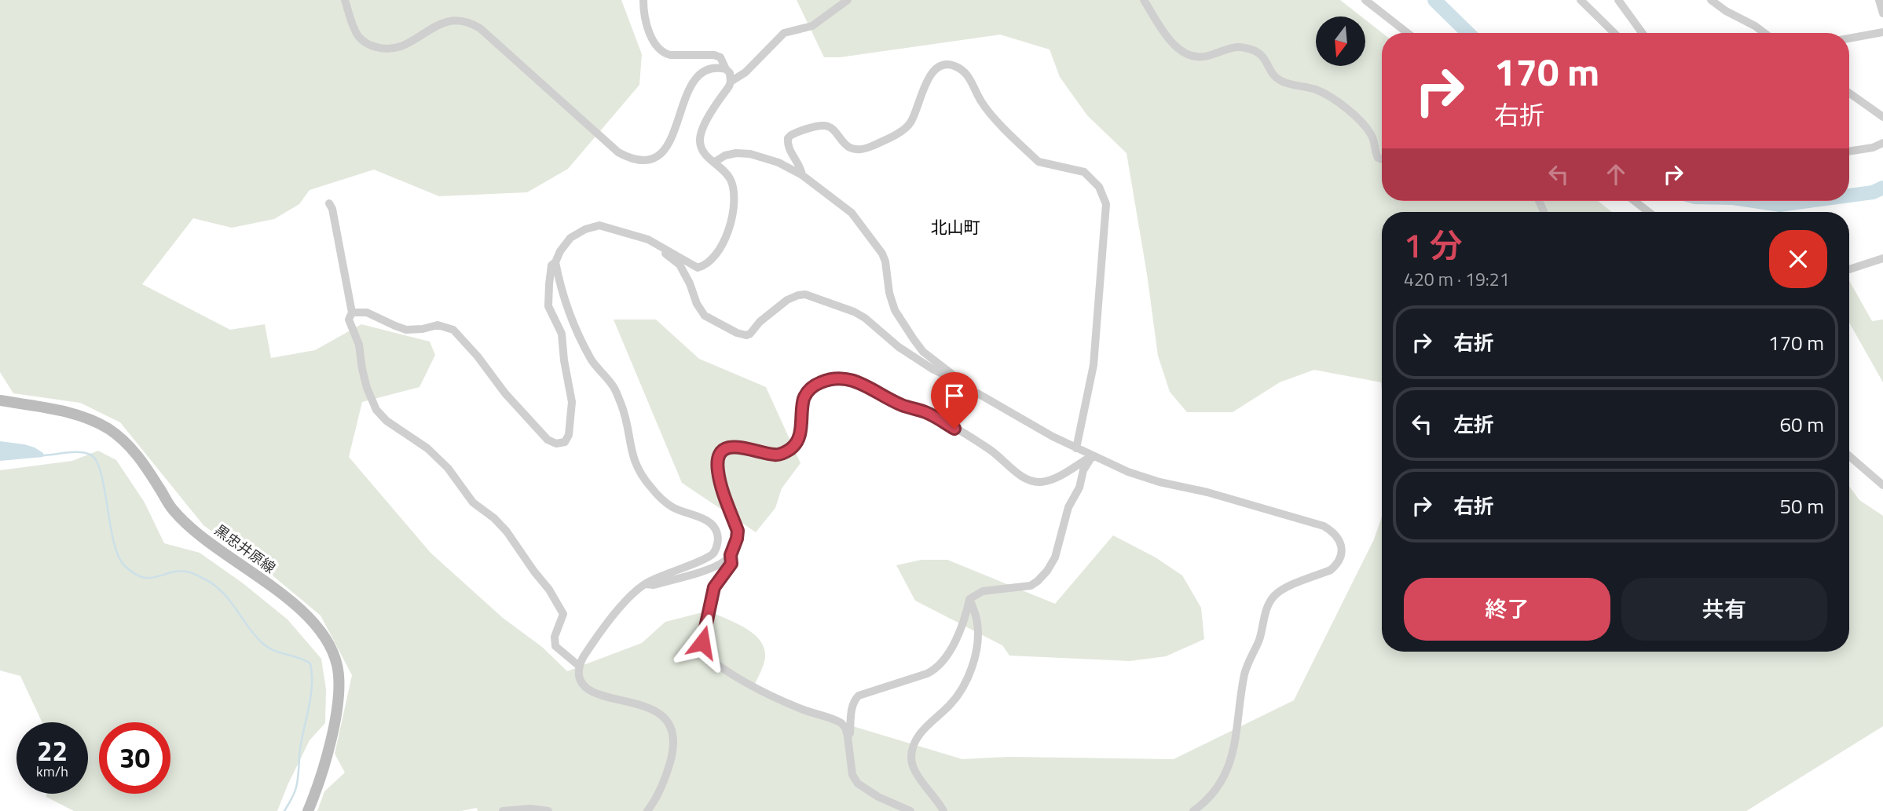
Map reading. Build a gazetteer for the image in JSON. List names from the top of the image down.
{
  "streets": {
    "main road": ["黒忠井原線"]
  },
  "districts": ["北山町"],
  "north": "bottom",
  "page": {
    "turn": ["170 m", "右折"],
    "heading": ["1 分", "420 m · 19:21"],
    "list": [
      {
        "name": "右折",
        "value": "170 m"
      },
      {
        "name": "左折",
        "value": "60 m"
      },
      {
        "name": "右折",
        "value": "50 m"
      }
    ],
    "buttons": ["終了", "共有"],
    "speed": "22 km/h",
    "limit": "30"
  }
}
